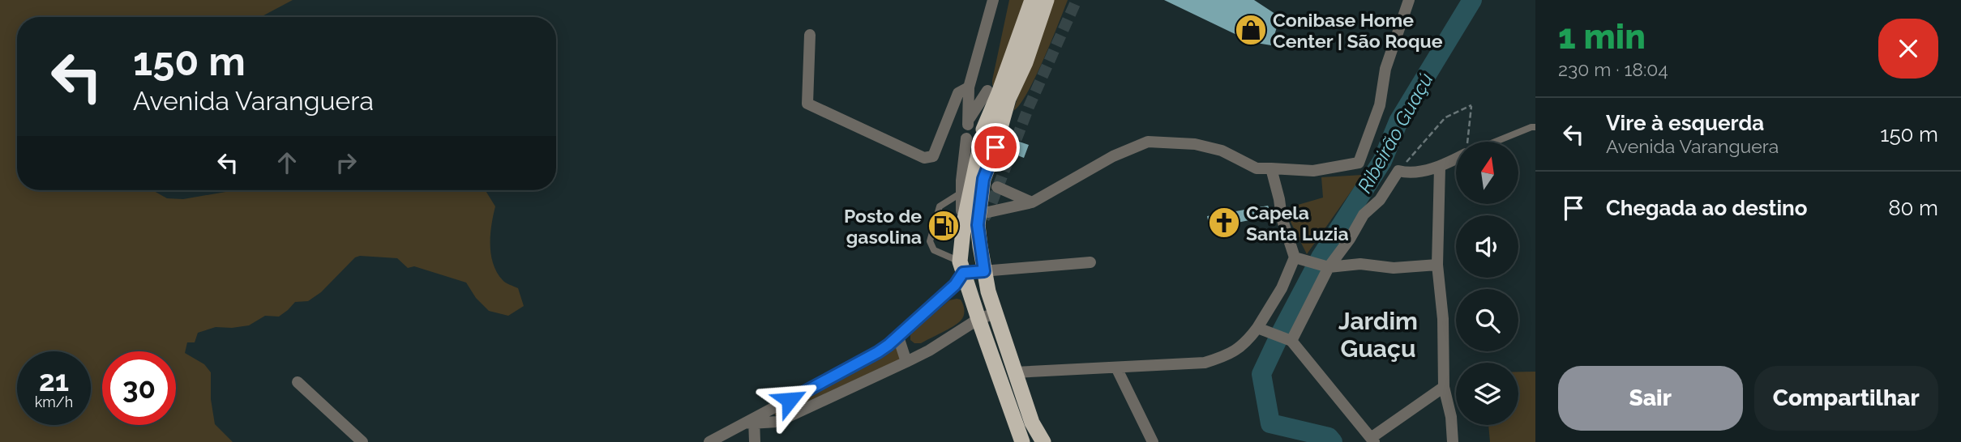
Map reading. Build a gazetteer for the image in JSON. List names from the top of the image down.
{
  "districts": ["Jardim Guaçu"],
  "water": ["Ribeirão Guaçú"],
  "places": {
    "shop": ["Conibase Home Center | São Roque"],
    "church": ["Capela Santa Luzia"],
    "fuel station": ["Posto de gasolina"]
  },
  "north": "top",
  "page": {
    "heading": ["1 min", "230 m · 18:04"],
    "turn": ["150 m", "Avenida Varanguera"],
    "list": [
      {
        "name": "Vire à esquerda",
        "note": "Avenida Varanguera",
        "value": "150 m"
      },
      {
        "name": "Chegada ao destino",
        "value": "80 m"
      }
    ],
    "speed": "21 km/h",
    "limit": "30",
    "buttons": ["Sair", "Compartilhar"]
  }
}
